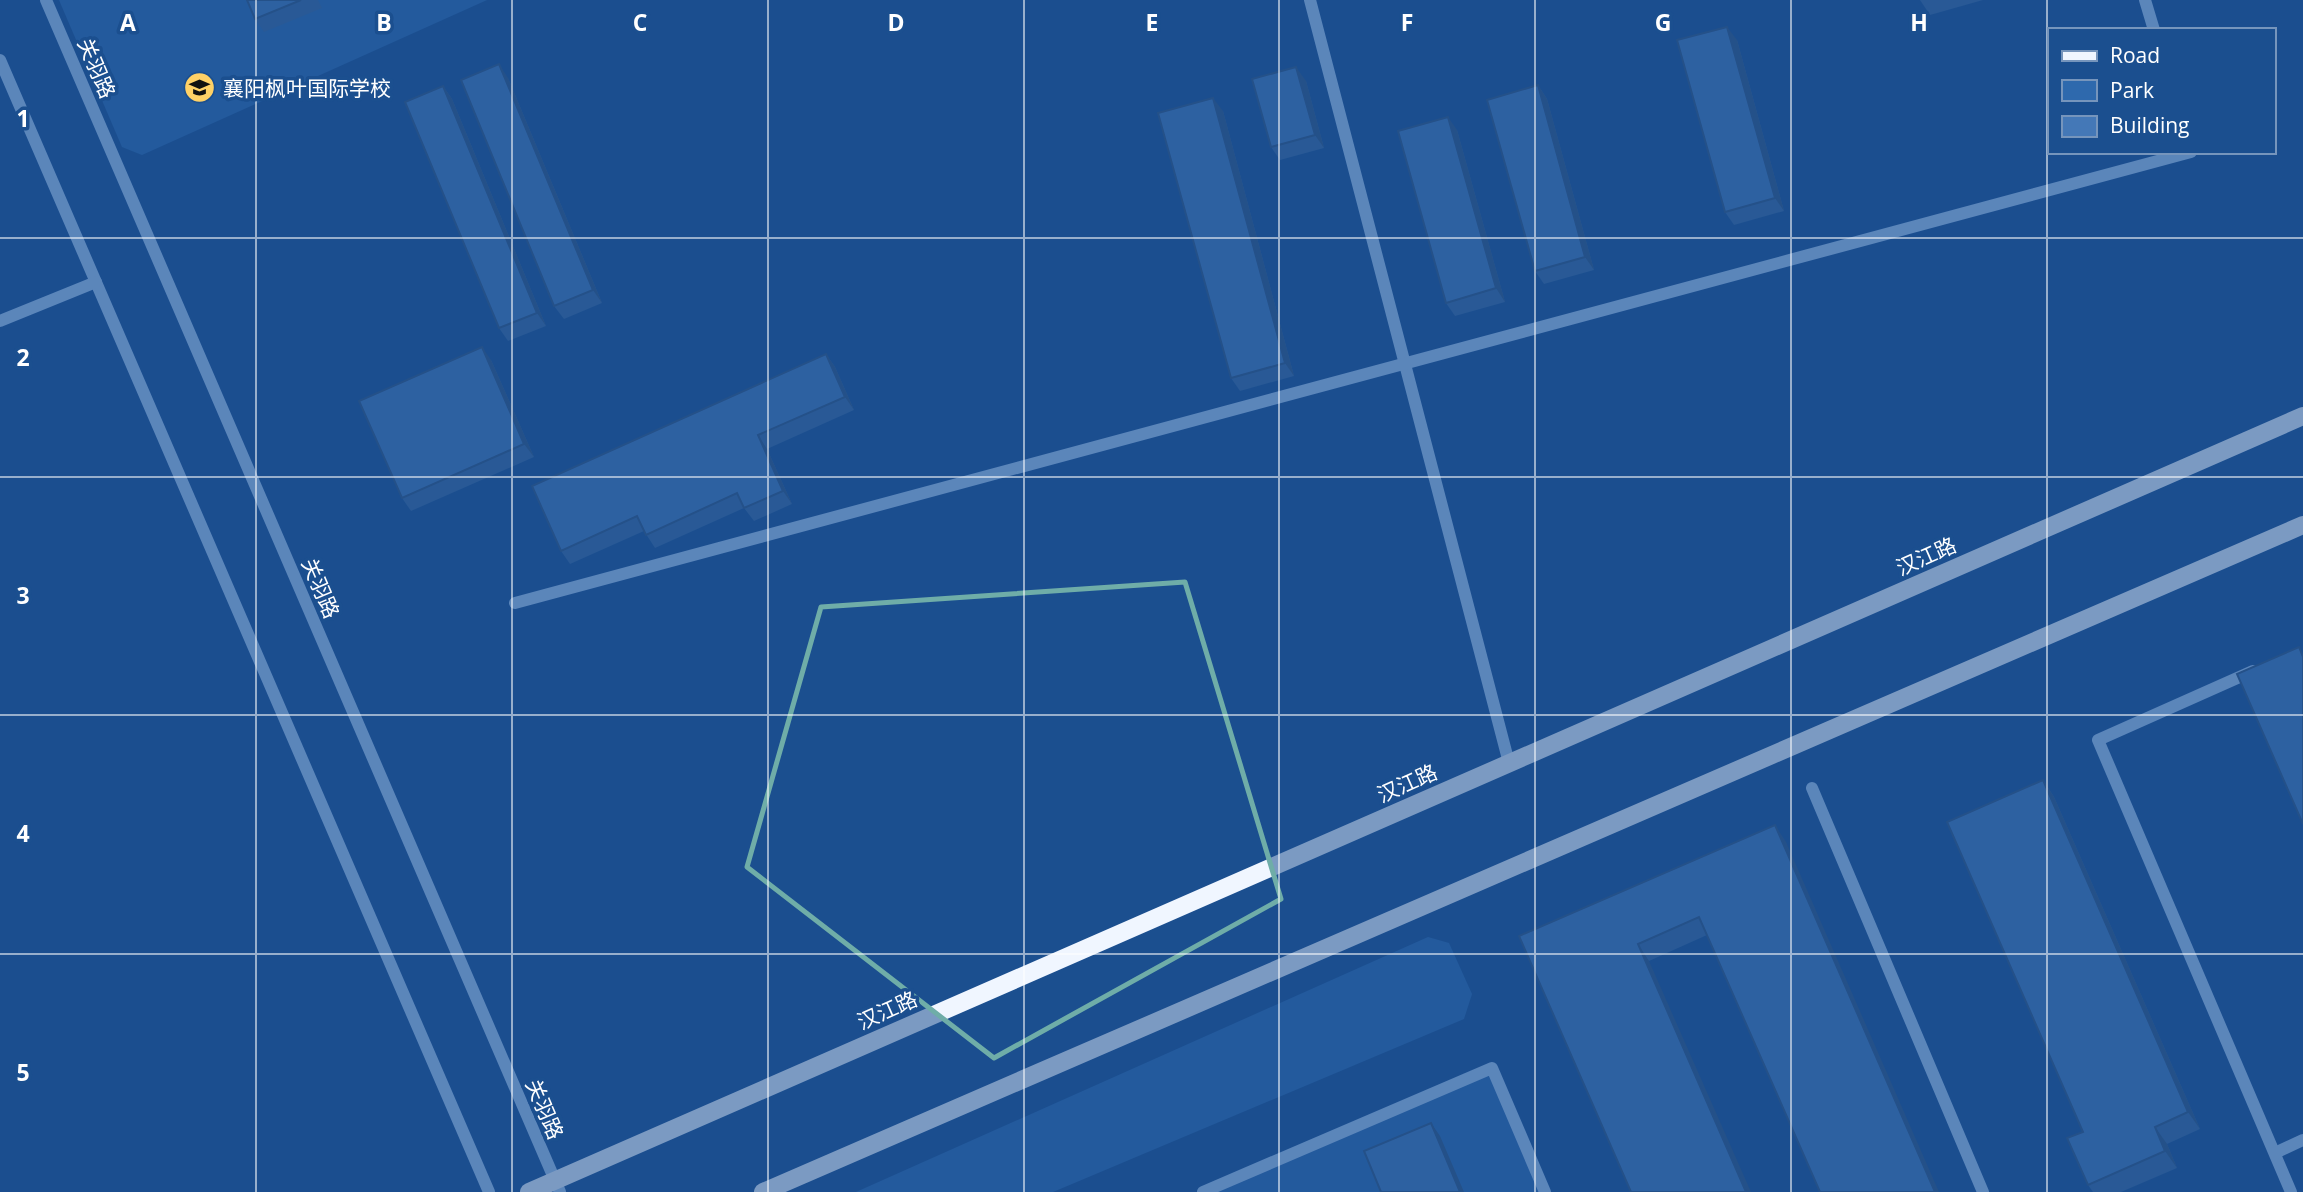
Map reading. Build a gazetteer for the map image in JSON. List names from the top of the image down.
{
  "streets": {
    "main road": ["汉江路"],
    "street": ["关羽路"]
  },
  "crossings": [
    ["关羽路", "汉江路"]
  ],
  "places": {
    "school or university": ["襄阳枫叶国际学校"]
  },
  "legend": ["Road", "Park", "Building"],
  "grid": {
    "columns": [
      "A",
      "B",
      "C",
      "D",
      "E",
      "F",
      "G",
      "H"
    ],
    "rows": [
      "1",
      "2",
      "3",
      "4",
      "5"
    ]
  }
}
